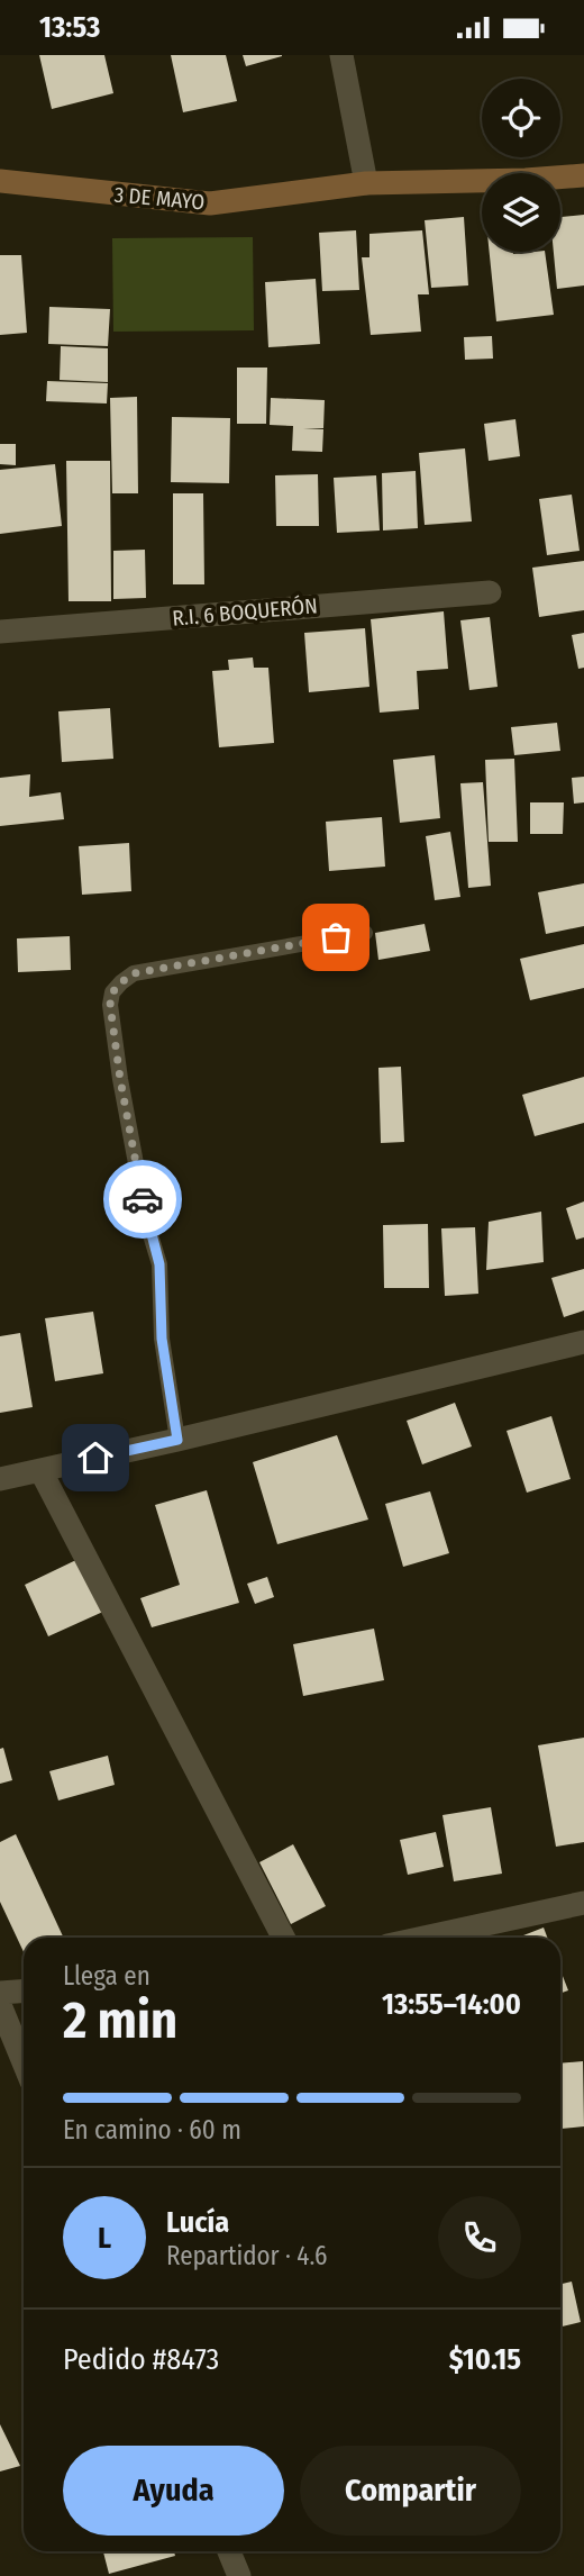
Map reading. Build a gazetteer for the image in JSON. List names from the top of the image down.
{
  "streets": {
    "street": ["3 DE MAYO", "R.I. 6 BOQUERÓN"]
  },
  "page": {
    "status": "13:53",
    "heading": ["2 min", "Llega en", "13:55–14:00"],
    "panel": [
      "Lucía",
      "Repartidor · 4.6",
      "Pedido #8473",
      "$10.15"
    ],
    "bar": "En camino · 60 m",
    "round": "L",
    "buttons": ["Ayuda", "Compartir"]
  }
}
